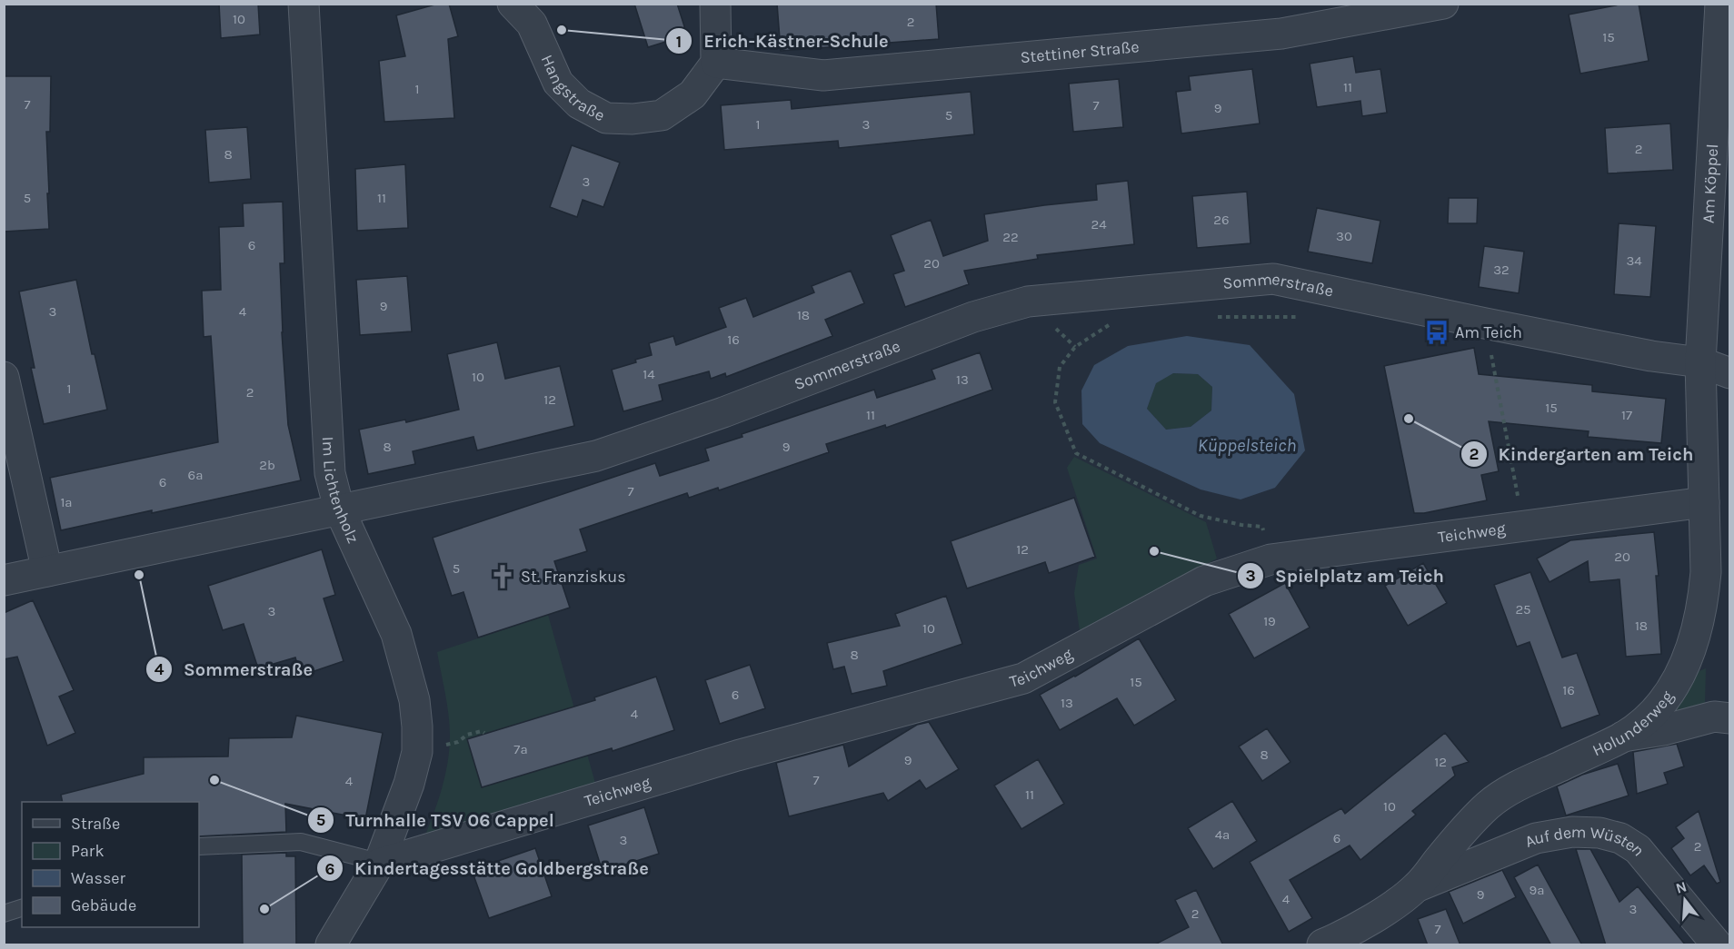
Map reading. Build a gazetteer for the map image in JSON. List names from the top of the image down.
{
  "streets": {
    "street": [
      "Stettiner Straße",
      "Hangstraße",
      "Am Köppel",
      "Sommerstraße",
      "Im Lichtenholz",
      "Teichweg",
      "Holunderweg",
      "Auf dem Wüsten"
    ]
  },
  "crossings": [
    ["Stettiner Straße", "Hangstraße"],
    ["Am Köppel", "Sommerstraße"],
    ["Am Köppel", "Holunderweg"],
    ["Sommerstraße", "Im Lichtenholz"],
    ["Sommerstraße", "Holunderweg"],
    ["Im Lichtenholz", "Teichweg"],
    ["Teichweg", "Holunderweg"],
    ["Holunderweg", "Auf dem Wüsten"]
  ],
  "water": ["Küppelsteich"],
  "places": {
    "other": [
      "Erich-Kästner-Schule",
      "Kindergarten am Teich",
      "Spielplatz am Teich",
      "Sommerstraße",
      "Turnhalle TSV 06 Cappel",
      "Kindertagesstätte Goldbergstraße"
    ],
    "bus stop": ["Am Teich"],
    "church": ["St. Franziskus"]
  },
  "house_numbers": [
    "10",
    "2",
    "15",
    "11",
    "1",
    "7",
    "7",
    "9",
    "5",
    "1",
    "3",
    "2",
    "8",
    "3",
    "5",
    "11",
    "26",
    "24",
    "30",
    "22",
    "6",
    "34",
    "20",
    "32",
    "9",
    "3",
    "4",
    "18",
    "16",
    "14",
    "10",
    "13",
    "1",
    "2",
    "12",
    "15",
    "11",
    "17",
    "8",
    "9",
    "2b",
    "6a",
    "6",
    "7",
    "1a",
    "12",
    "20",
    "5",
    "25",
    "3",
    "19",
    "18",
    "10",
    "8",
    "15",
    "16",
    "6",
    "13",
    "4",
    "7a",
    "8",
    "9",
    "12",
    "7",
    "4",
    "11",
    "10",
    "4a",
    "6",
    "3",
    "2",
    "9a",
    "9",
    "4",
    "3",
    "2",
    "7"
  ],
  "legend": [
    "Straße",
    "Park",
    "Wasser",
    "Gebäude"
  ],
  "north": "top"
}
